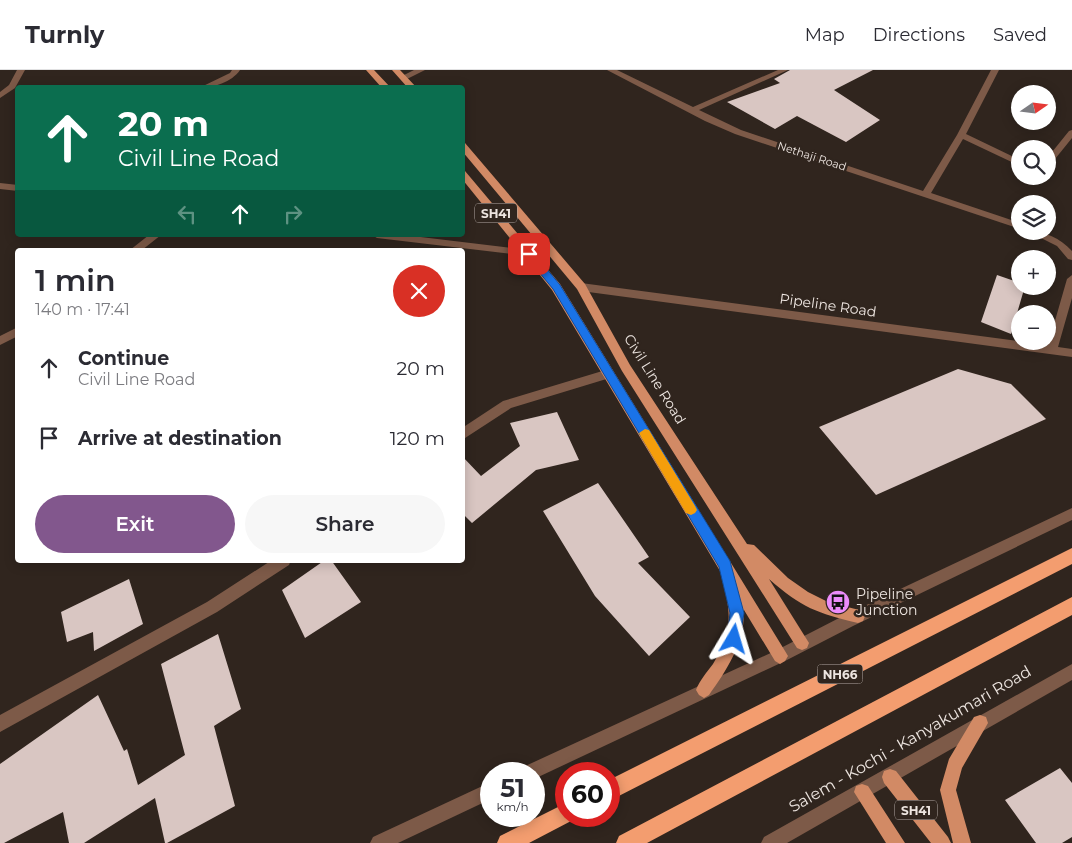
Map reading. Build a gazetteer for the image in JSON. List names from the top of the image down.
{
  "streets": {
    "highway": ["NH66"],
    "main road": ["SH41", "Civil Line Road"],
    "street": ["Nethaji Road", "Pipeline Road", "Salem - Kochi - Kanyakumari Road"]
  },
  "crossings": [
    ["SH41", "Salem - Kochi - Kanyakumari Road"],
    ["Pipeline Road", "Civil Line Road"]
  ],
  "places": {
    "bus stop": ["Pipeline Junction"]
  },
  "north": "right",
  "page": {
    "header": "Turnly",
    "nav": ["Map", "Directions", "Saved"],
    "map_buttons": ["+", "−"],
    "turn": ["20 m", "Civil Line Road"],
    "heading": ["1 min", "140 m · 17:41"],
    "list": [
      {
        "name": "Continue",
        "note": "Civil Line Road",
        "value": "20 m"
      },
      {
        "name": "Arrive at destination",
        "value": "120 m"
      }
    ],
    "buttons": ["Exit", "Share"],
    "speed": "51 km/h",
    "limit": "60"
  }
}
